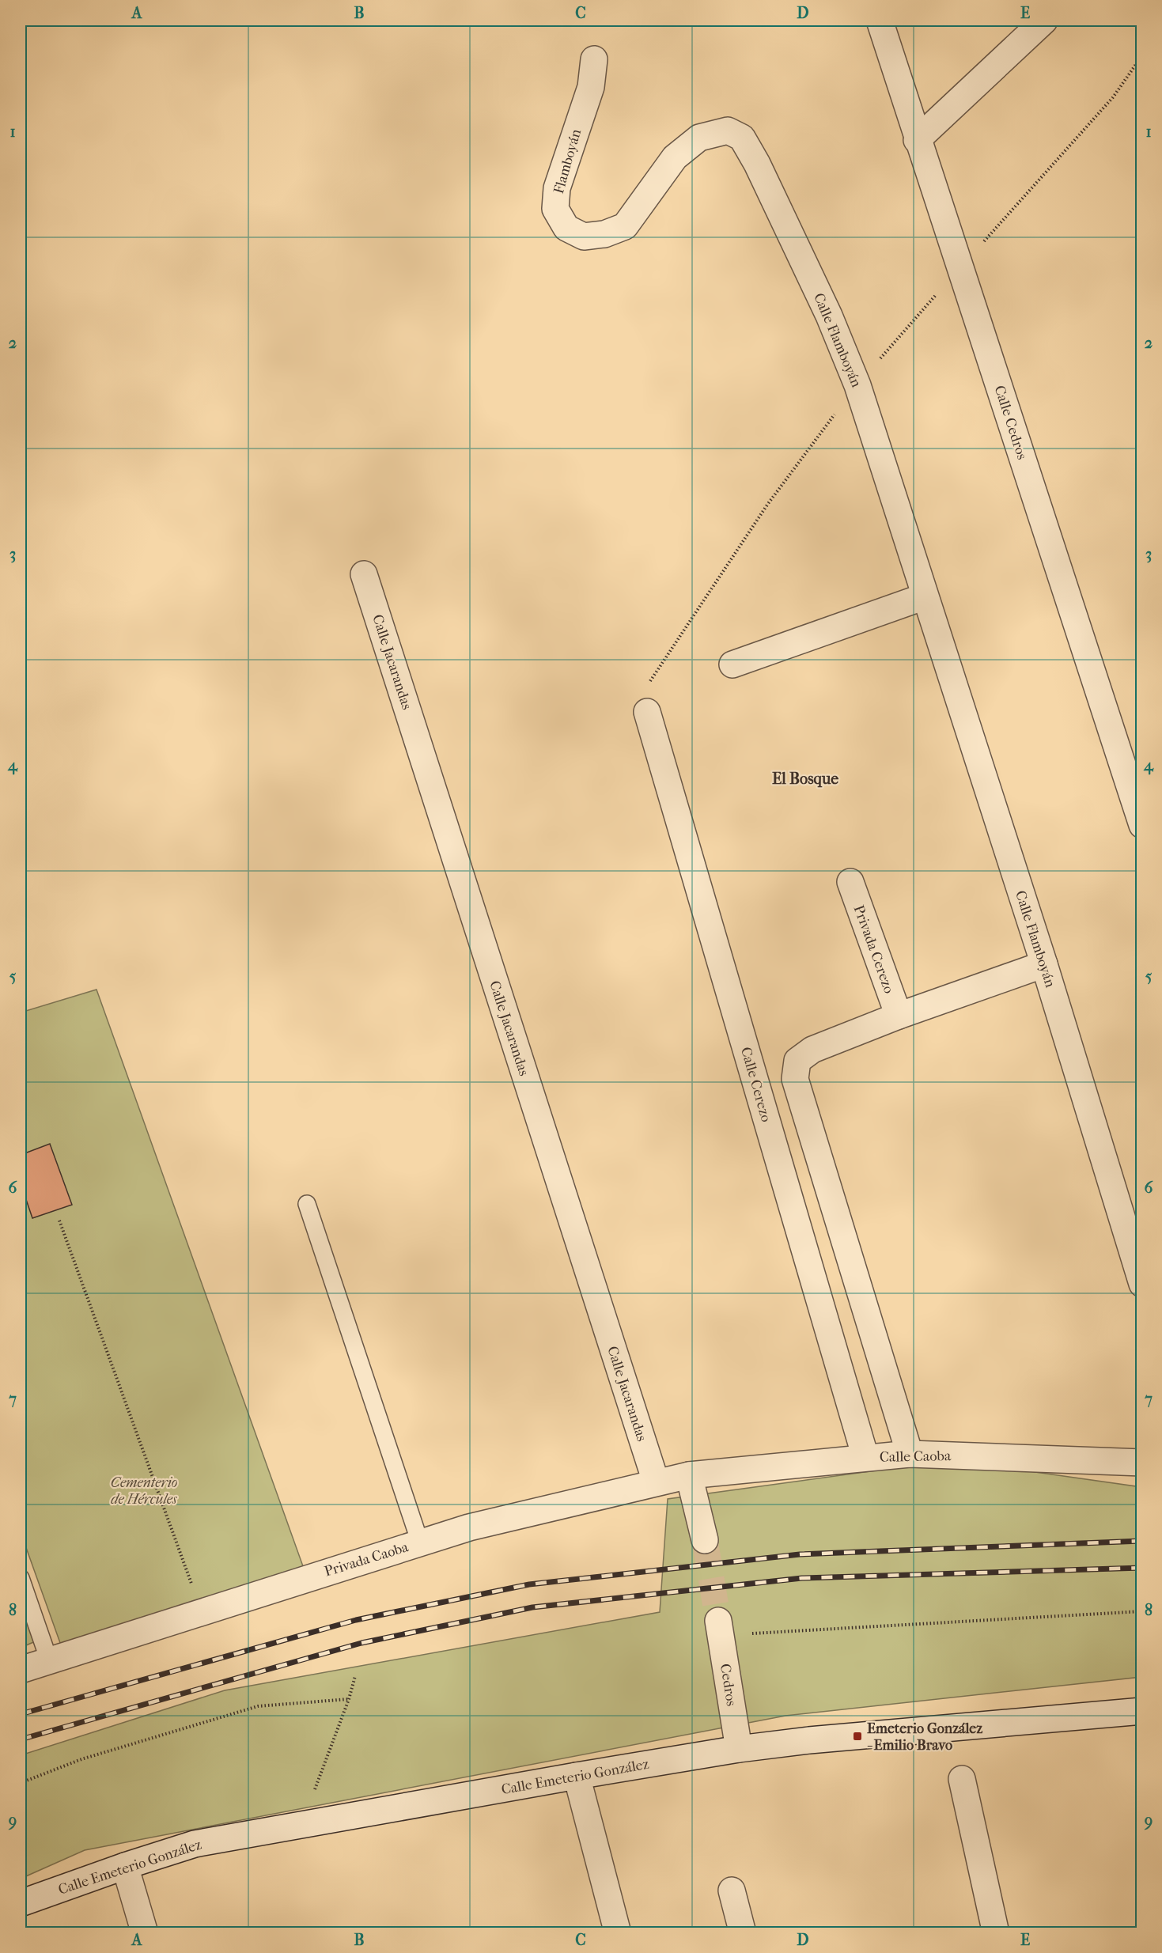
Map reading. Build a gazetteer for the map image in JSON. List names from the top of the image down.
{
  "streets": {
    "street": [
      "Flamboyán",
      "Calle Flamboyán",
      "Calle Cedros",
      "Calle Jacarandas",
      "Privada Cerezo",
      "Calle Cerezo",
      "Calle Caoba",
      "Privada Caoba",
      "Cedros",
      "Calle Emeterio González"
    ]
  },
  "crossings": [
    ["Flamboyán", "Calle Flamboyán"],
    ["Calle Jacarandas", "Privada Caoba"],
    ["Calle Cerezo", "Calle Caoba"],
    ["Calle Caoba", "Privada Caoba"],
    ["Cedros", "Calle Emeterio González"]
  ],
  "districts": ["El Bosque"],
  "parks": ["Cementerio de Hércules"],
  "places": {
    "transit": ["Emeterio González - Emilio Bravo"]
  },
  "grid": {
    "columns": [
      "A",
      "B",
      "C",
      "D",
      "E"
    ],
    "rows": [
      "1",
      "2",
      "3",
      "4",
      "5",
      "6",
      "7",
      "8",
      "9"
    ]
  }
}
